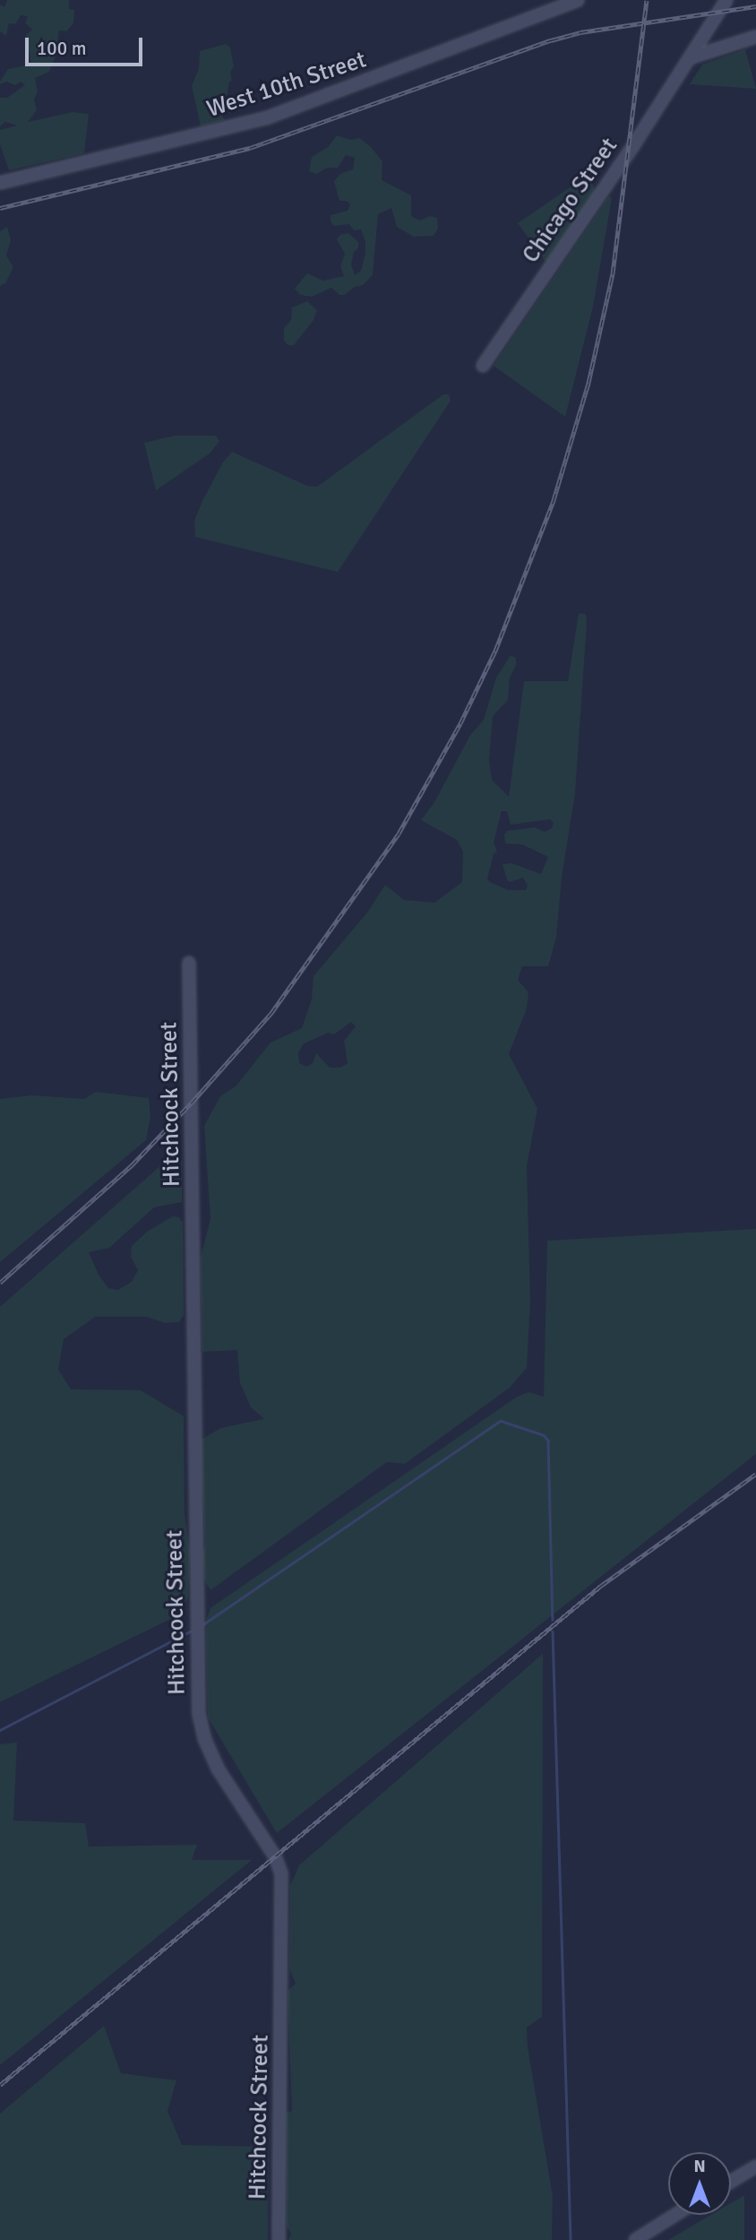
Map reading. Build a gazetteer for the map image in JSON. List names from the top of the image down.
{
  "streets": {
    "street": ["West 10th Street", "Chicago Street", "Hitchcock Street"]
  },
  "scale_bar": "100 m",
  "north": "top"
}
